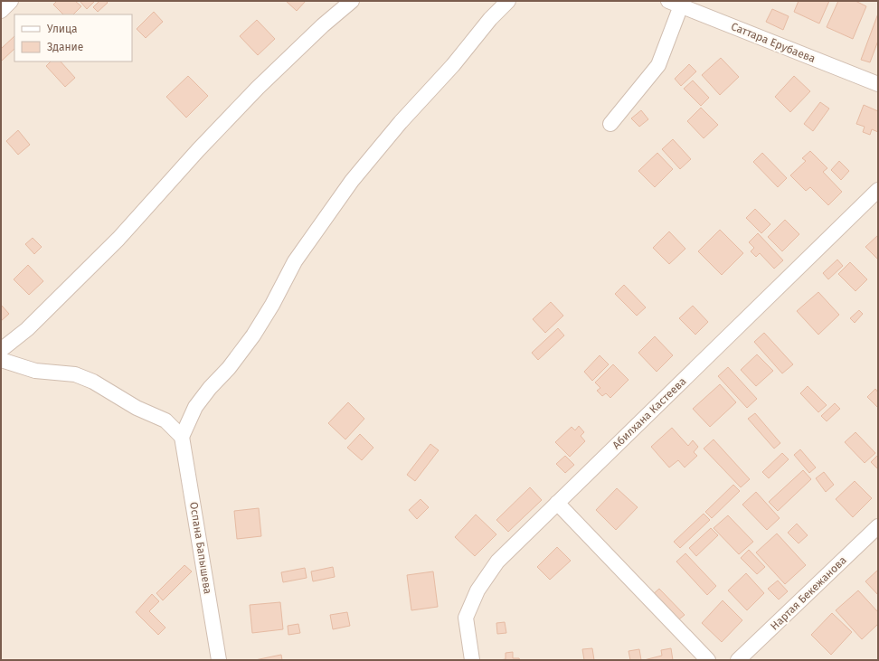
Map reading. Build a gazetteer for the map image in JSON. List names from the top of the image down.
{
  "streets": {
    "street": [
      "Саттара Ерубаева",
      "Абилхана Кастеева",
      "Оспана Бапышева",
      "Нартая Бекежанова"
    ]
  },
  "legend": ["Улица", "Здание"]
}
